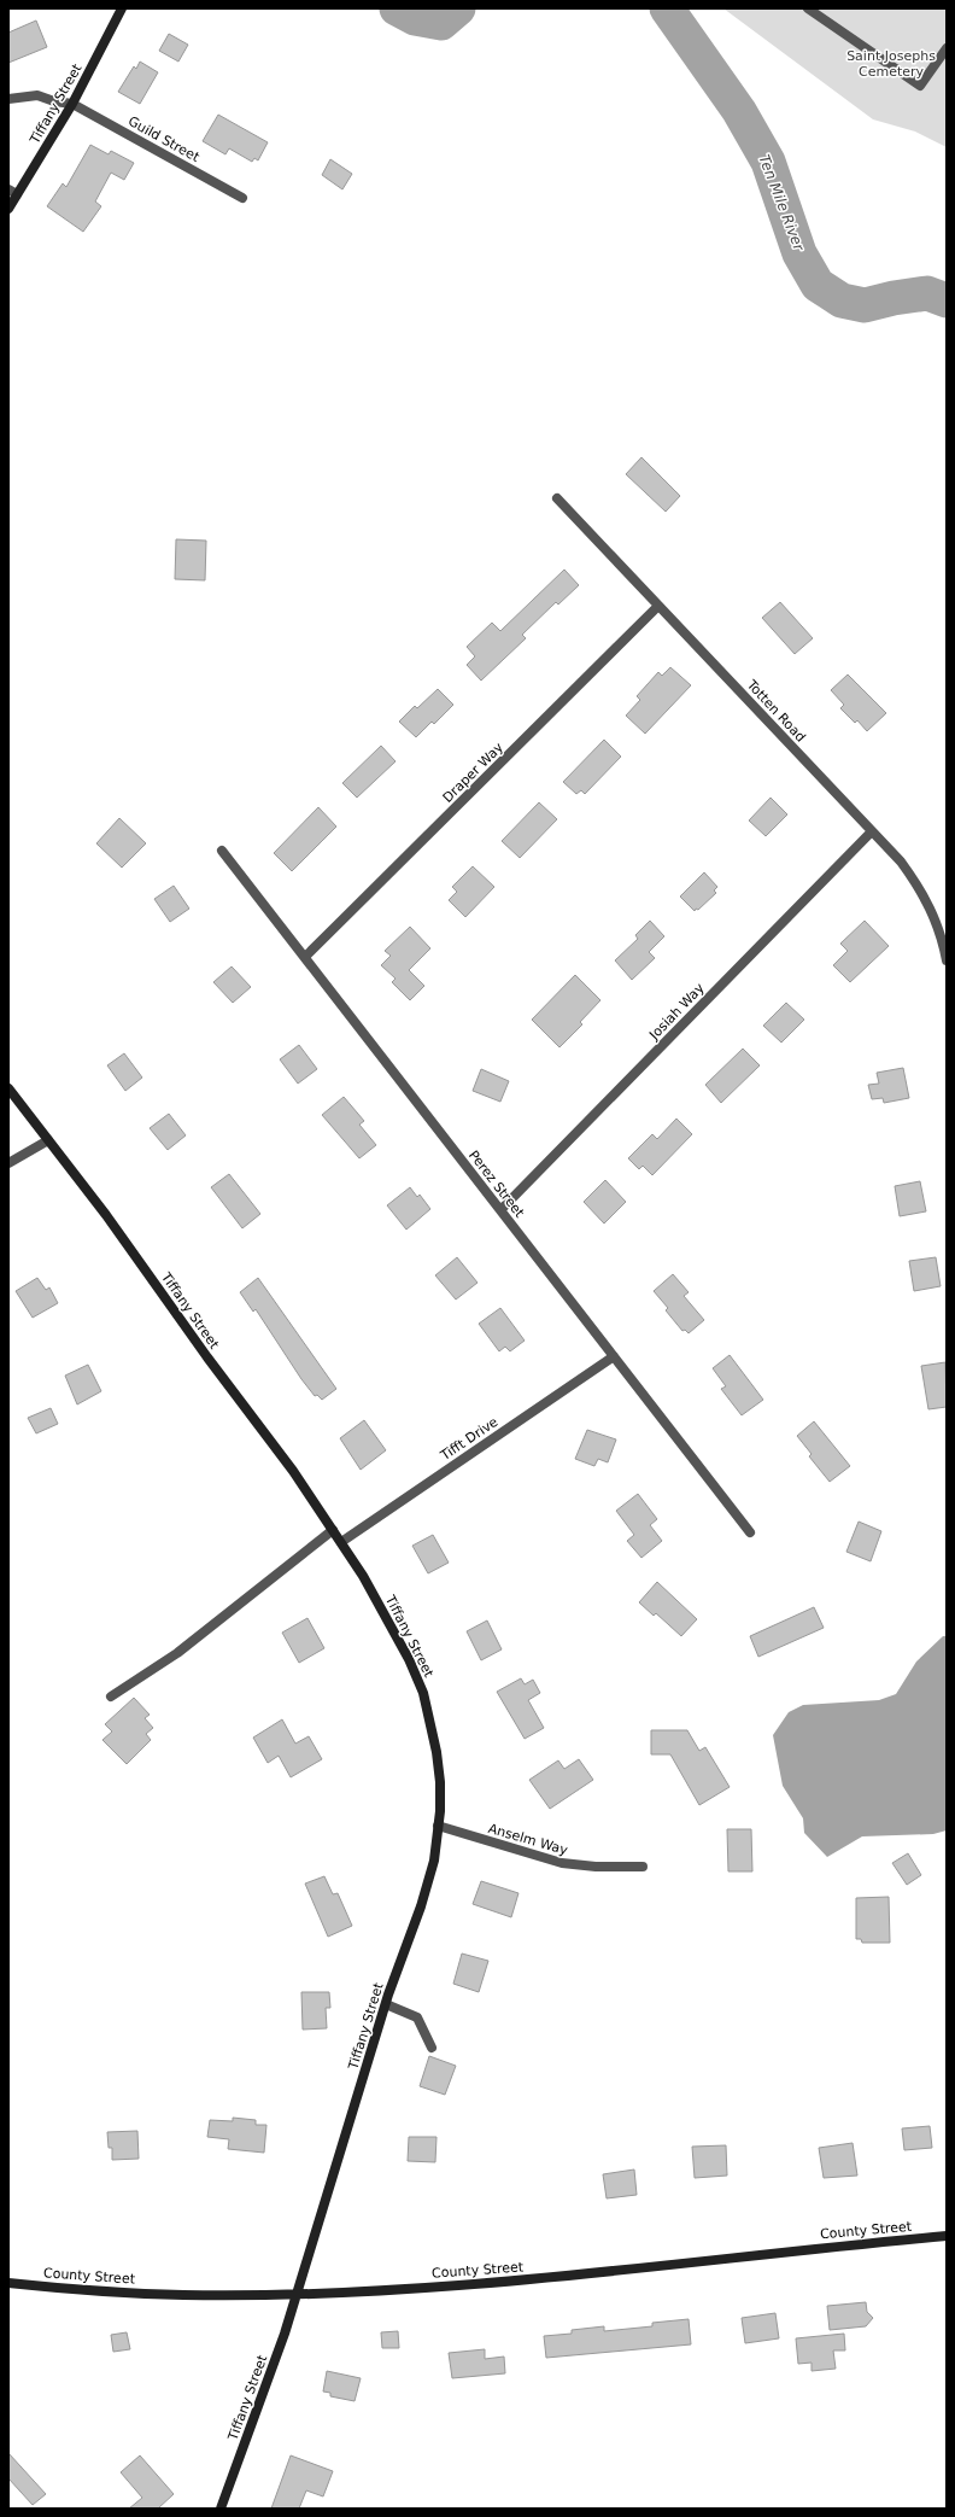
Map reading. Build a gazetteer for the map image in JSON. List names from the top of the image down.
{
  "streets": {
    "street": [
      "Tiffany Street",
      "Guild Street",
      "Totten Road",
      "Draper Way",
      "Josiah Way",
      "Perez Street",
      "Tifft Drive",
      "Anselm Way",
      "County Street"
    ]
  },
  "crossings": [
    ["Tiffany Street", "Guild Street"],
    ["Tiffany Street", "Tifft Drive"],
    ["Tiffany Street", "Anselm Way"],
    ["Tiffany Street", "County Street"],
    ["Totten Road", "Draper Way"],
    ["Totten Road", "Josiah Way"],
    ["Draper Way", "Perez Street"],
    ["Josiah Way", "Perez Street"],
    ["Perez Street", "Tifft Drive"]
  ],
  "water": ["Ten Mile River"],
  "parks": ["Saint Josephs Cemetery"]
}
